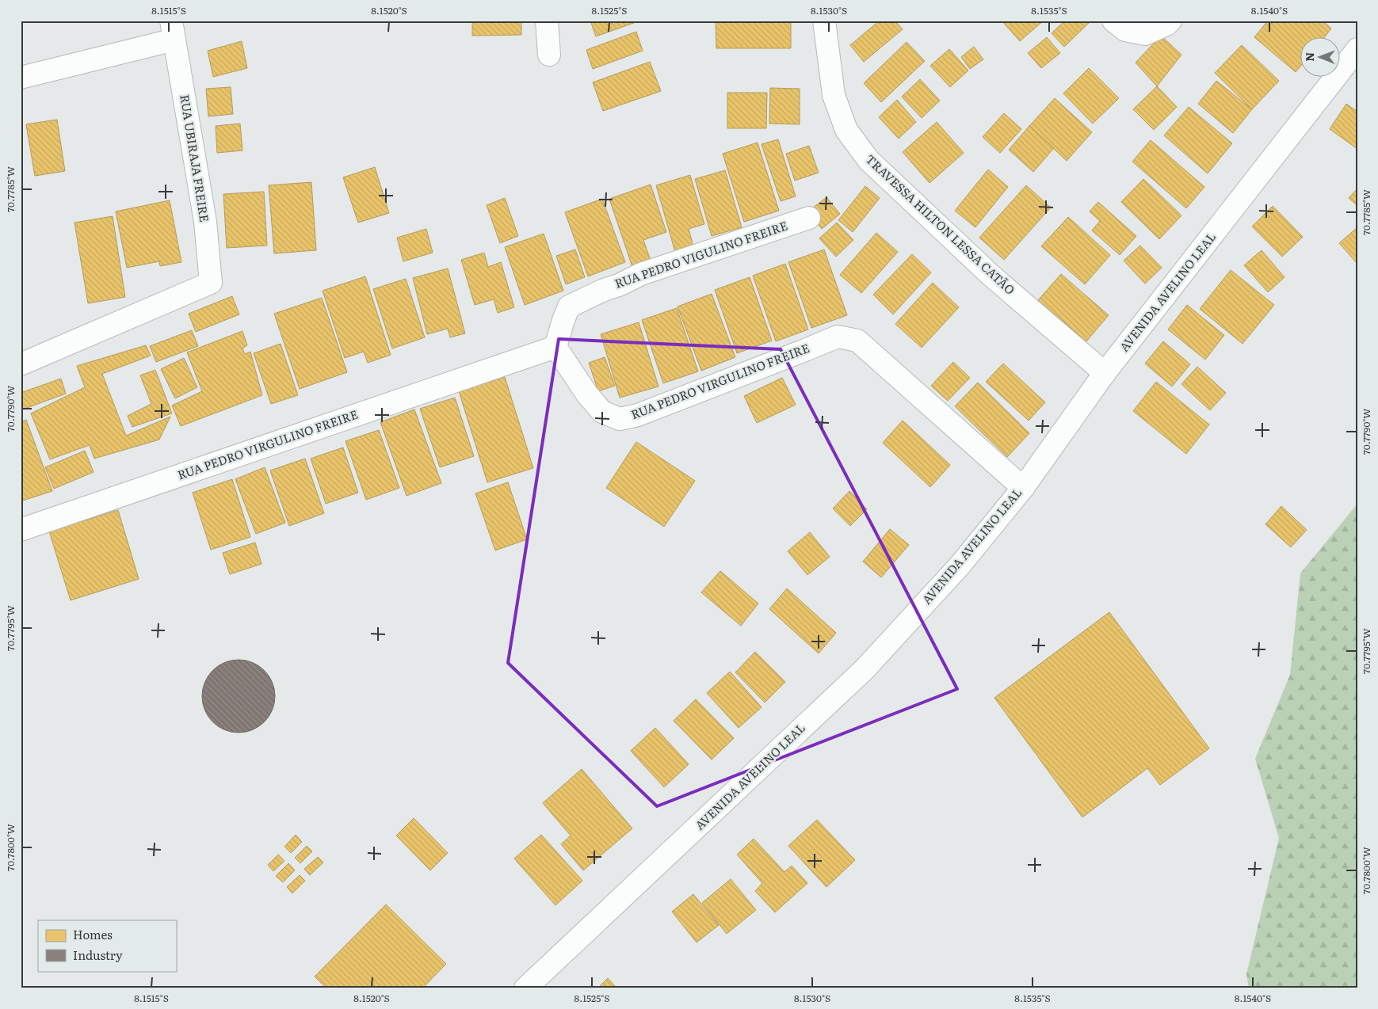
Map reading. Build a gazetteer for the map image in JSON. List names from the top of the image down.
{
  "streets": {
    "street": [
      "RUA UBIRAJA FREIRE",
      "TRAVESSA HILTON LESSA CATÃO",
      "RUA PEDRO VIGULINO FREIRE",
      "AVENIDA AVELINO LEAL",
      "RUA PEDRO VIRGULINO FREIRE"
    ]
  },
  "crossings": [
    ["TRAVESSA HILTON LESSA CATÃO", "AVENIDA AVELINO LEAL"],
    ["RUA PEDRO VIGULINO FREIRE", "RUA PEDRO VIRGULINO FREIRE"],
    ["AVENIDA AVELINO LEAL", "RUA PEDRO VIRGULINO FREIRE"]
  ],
  "legend": ["Homes", "Industry"],
  "north": "left",
  "coordinates": [
    "8.1515°S",
    "8.1520°S",
    "8.1525°S",
    "8.1530°S",
    "8.1535°S",
    "8.1540°S",
    "70.7785°W",
    "70.7790°W",
    "70.7795°W",
    "70.7800°W"
  ]
}
